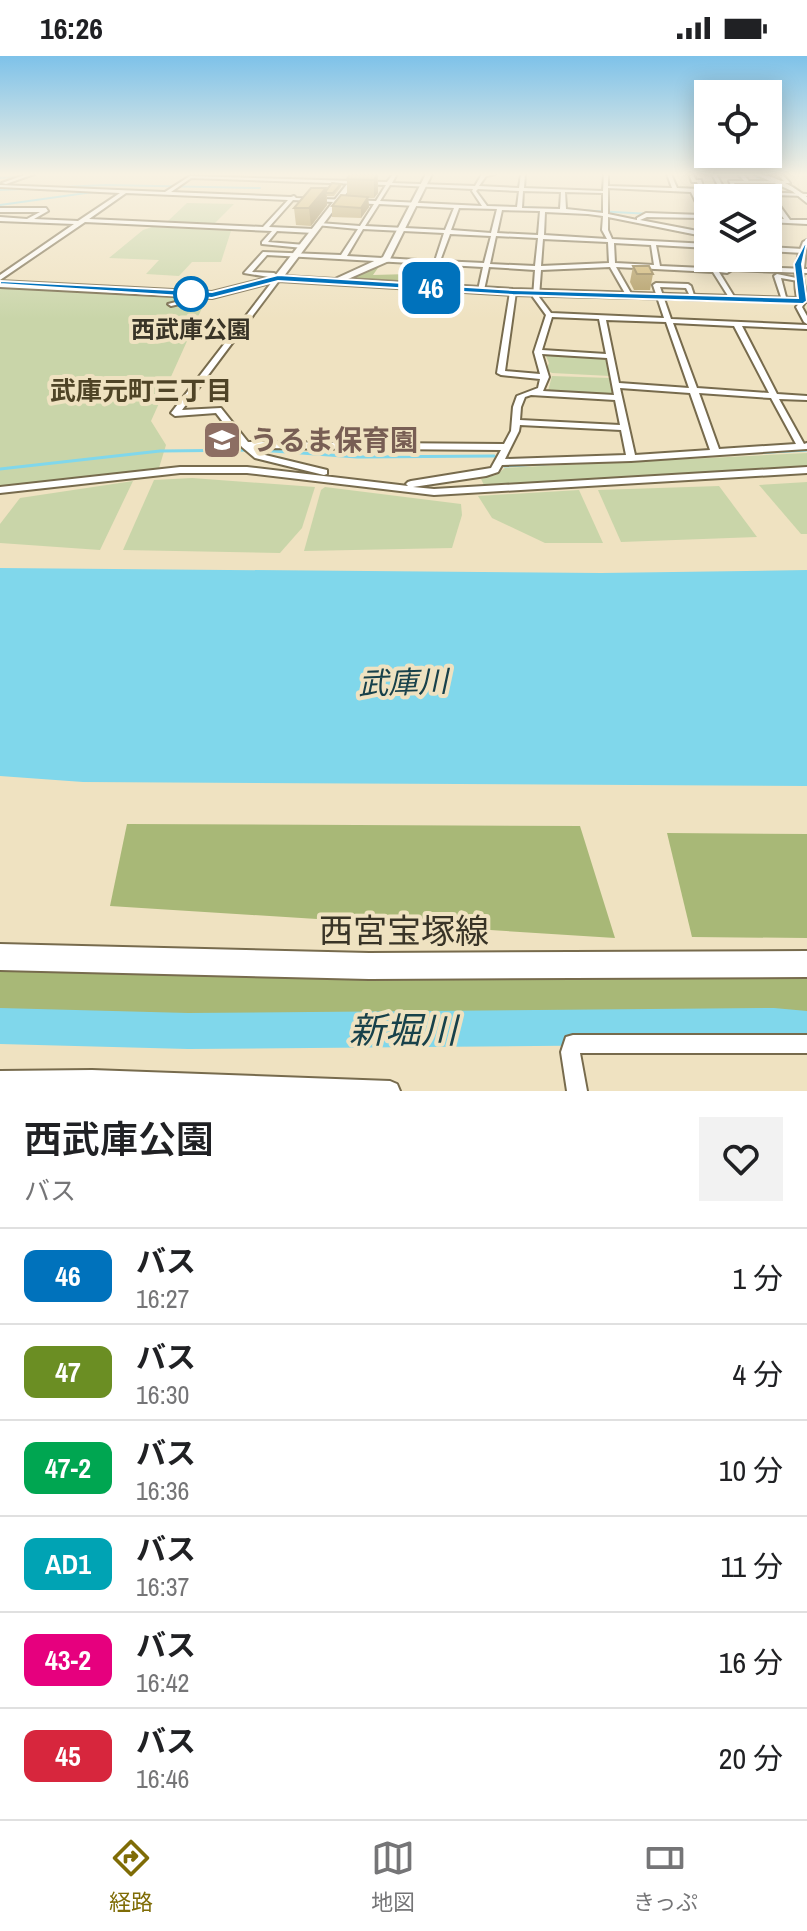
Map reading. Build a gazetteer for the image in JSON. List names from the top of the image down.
{
  "streets": {
    "street": ["西宮宝塚線"]
  },
  "districts": ["武庫元町三丁目"],
  "water": ["武庫川", "新堀川"],
  "places": {
    "other": ["西武庫公園"],
    "school or university": ["うるま保育園"]
  },
  "lines": ["bus line 46"],
  "page": {
    "status": "16:26",
    "on_map": "46",
    "heading": ["西武庫公園", "バス"],
    "list": [
      {
        "mark": "46",
        "name": "バス",
        "note": "16:27",
        "value": "1 分"
      },
      {
        "mark": "47",
        "name": "バス",
        "note": "16:30",
        "value": "4 分"
      },
      {
        "mark": "47-2",
        "name": "バス",
        "note": "16:36",
        "value": "10 分"
      },
      {
        "mark": "AD1",
        "name": "バス",
        "note": "16:37",
        "value": "11 分"
      },
      {
        "mark": "43-2",
        "name": "バス",
        "note": "16:42",
        "value": "16 分"
      },
      {
        "mark": "45",
        "name": "バス",
        "note": "16:46",
        "value": "20 分"
      }
    ],
    "tabs": ["経路", "地図", "きっぷ"]
  }
}
